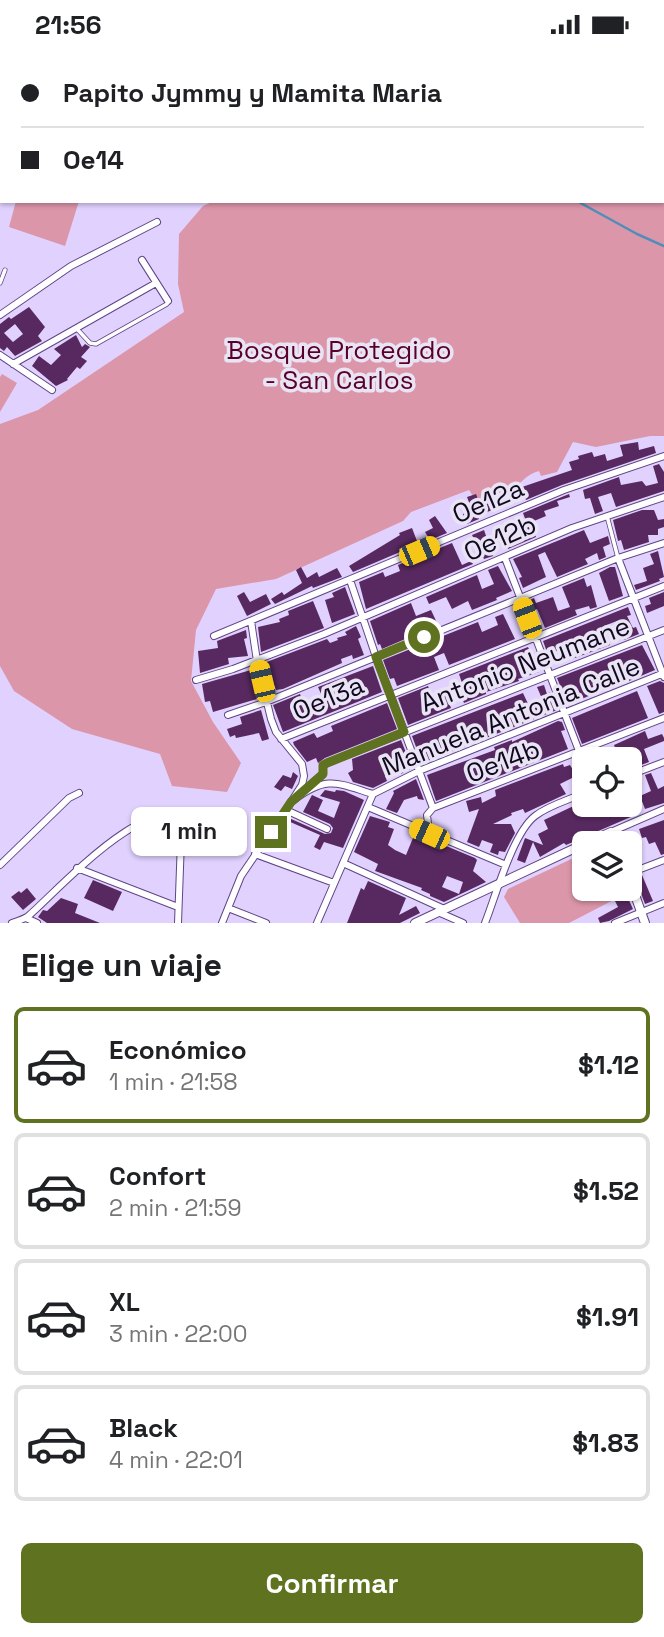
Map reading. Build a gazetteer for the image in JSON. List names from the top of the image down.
{
  "streets": {
    "street": [
      "Oe12a",
      "Oe12b",
      "Antonio Neumane",
      "Oe13a",
      "Manuela Antonia Calle",
      "Oe14b"
    ]
  },
  "parks": ["Bosque Protegido - San Carlos"],
  "page": {
    "status": "21:56",
    "banner": ["Papito Jymmy y Mamita Maria", "Oe14"],
    "bubble": "1 min",
    "heading": "Elige un viaje",
    "list": [
      {
        "name": "Económico",
        "note": "1 min · 21:58",
        "value": "$1.12"
      },
      {
        "name": "Confort",
        "note": "2 min · 21:59",
        "value": "$1.52"
      },
      {
        "name": "XL",
        "note": "3 min · 22:00",
        "value": "$1.91"
      },
      {
        "name": "Black",
        "note": "4 min · 22:01",
        "value": "$1.83"
      }
    ],
    "buttons": "Confirmar"
  }
}
